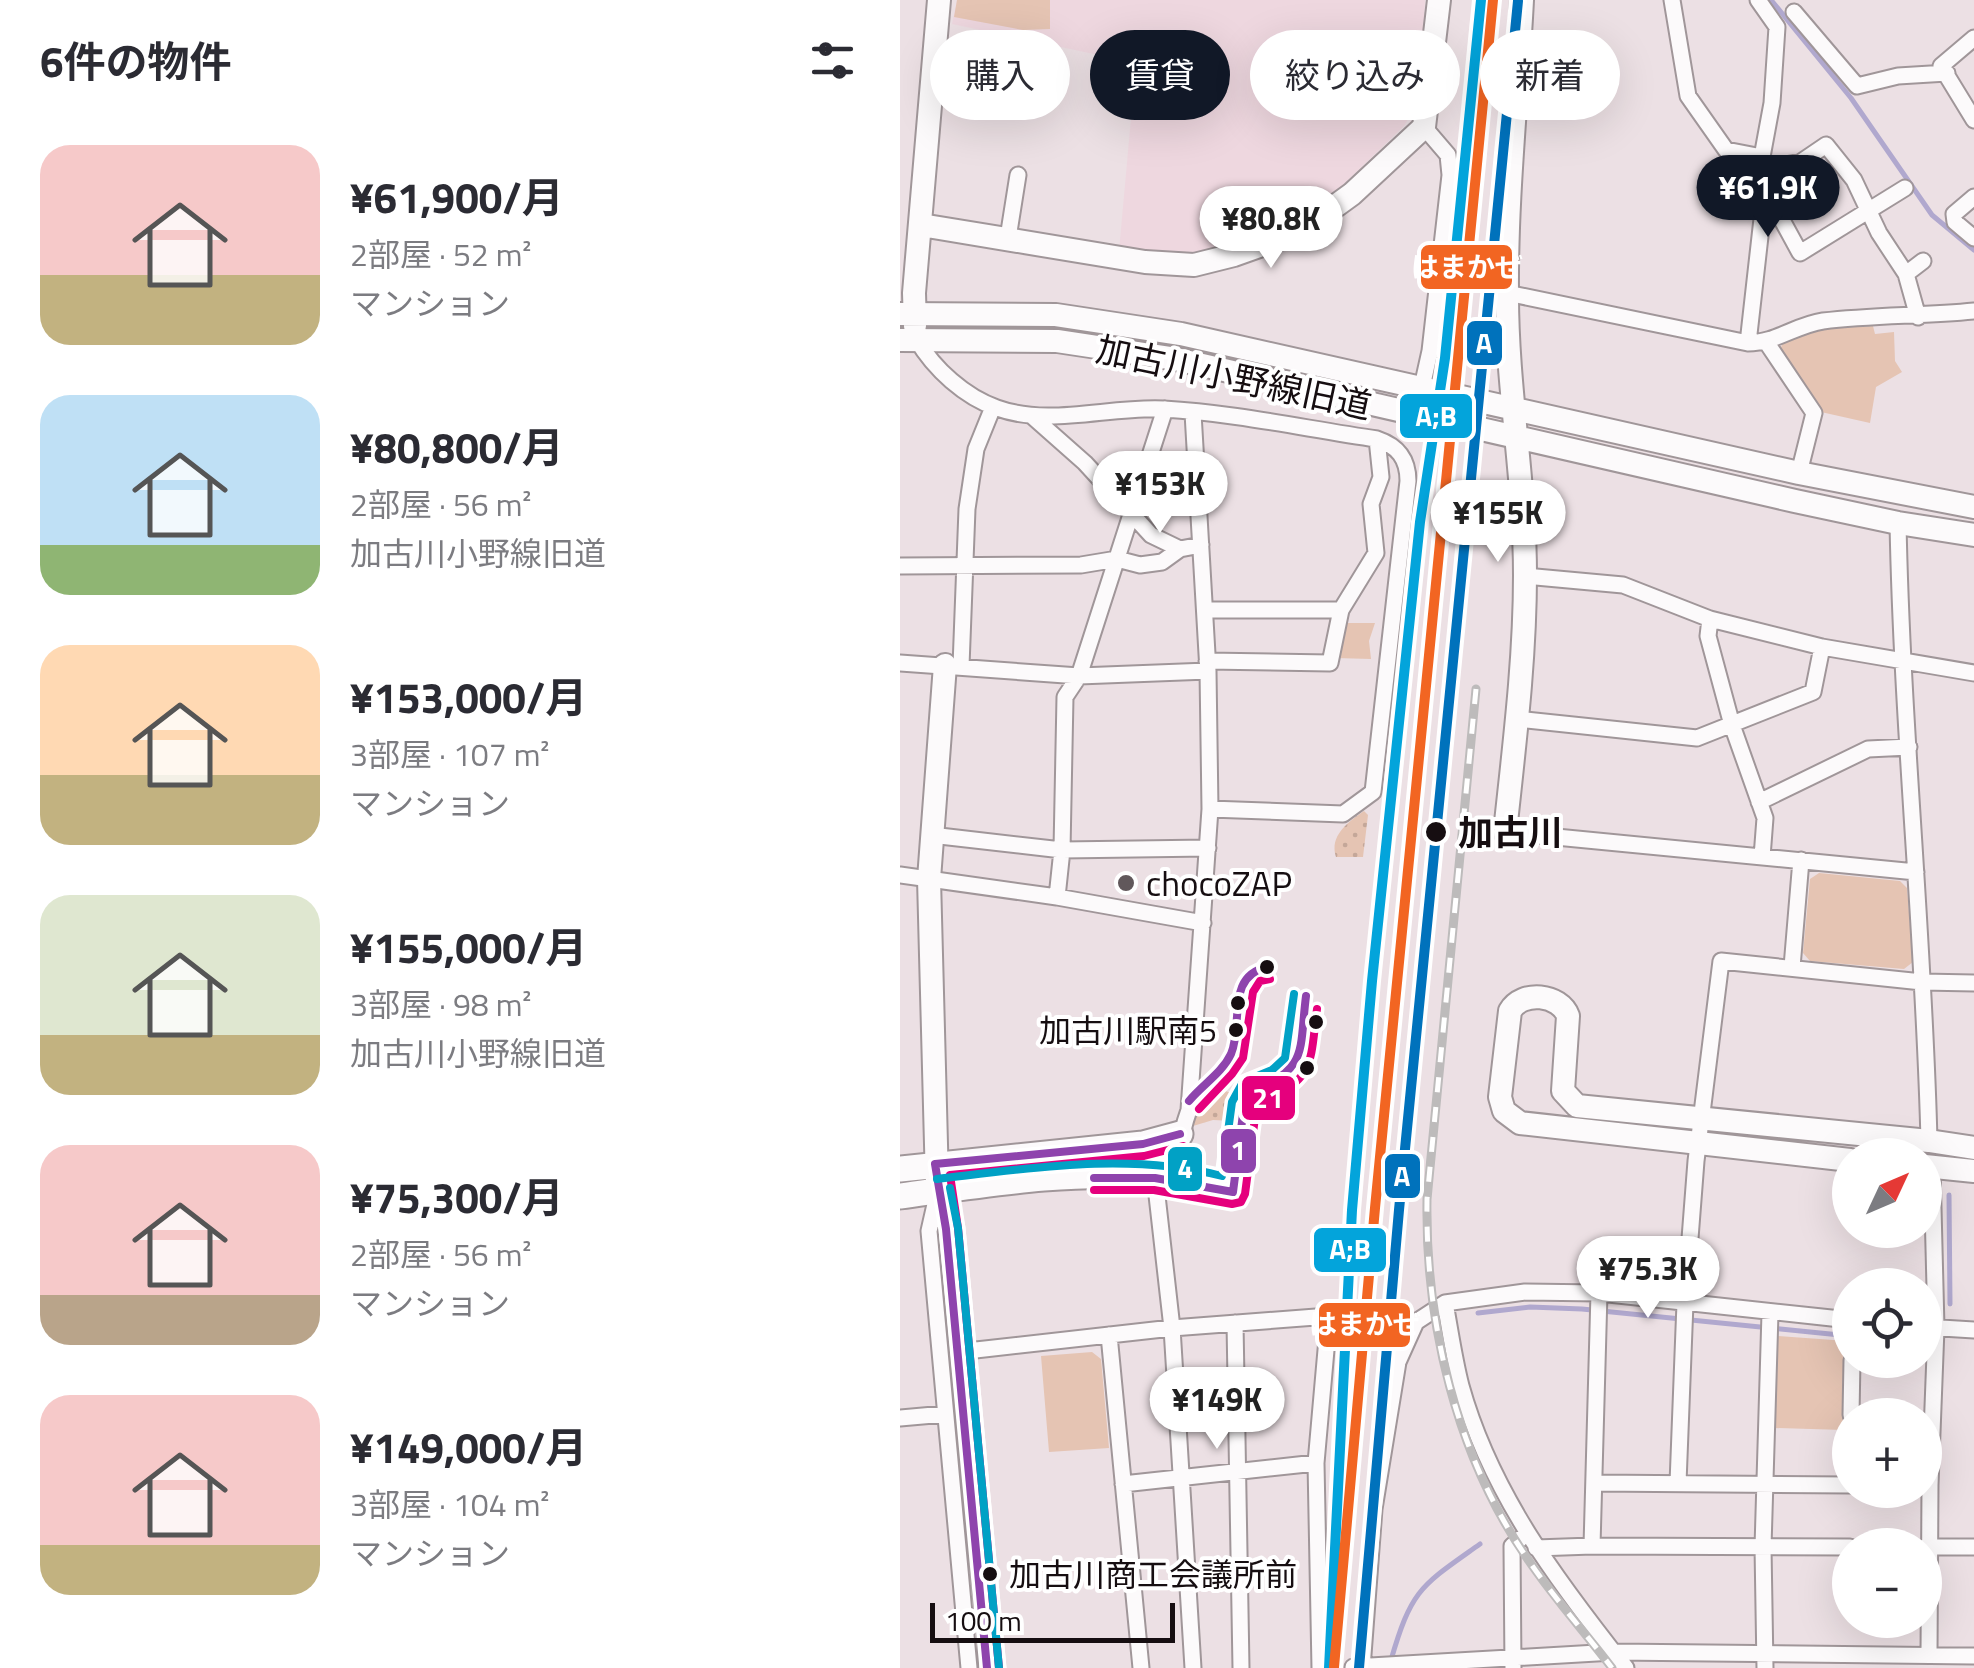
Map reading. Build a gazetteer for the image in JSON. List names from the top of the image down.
{
  "streets": {
    "street": ["加古川小野線旧道"]
  },
  "places": [
    "加古川",
    "chocoZAP",
    "加古川駅南5",
    "加古川商工会議所前"
  ],
  "lines": [
    "transit line A;B",
    "transit line はまかぜ",
    "transit line A",
    "transit line 1",
    "transit line 21",
    "transit line 4"
  ],
  "scale_bar": "100 m",
  "north": "top right",
  "page": {
    "heading": "6件の物件",
    "chip": [
      "購入",
      "賃貸",
      "絞り込み",
      "新着"
    ],
    "list": [
      {
        "name": "¥61,900/月",
        "note": "2部屋 · 52 m² · マンション"
      },
      {
        "name": "¥80,800/月",
        "note": "2部屋 · 56 m² · 加古川小野線旧道"
      },
      {
        "name": "¥153,000/月",
        "note": "3部屋 · 107 m² · マンション"
      },
      {
        "name": "¥155,000/月",
        "note": "3部屋 · 98 m² · 加古川小野線旧道"
      },
      {
        "name": "¥75,300/月",
        "note": "2部屋 · 56 m² · マンション"
      },
      {
        "name": "¥149,000/月",
        "note": "3部屋 · 104 m² · マンション"
      }
    ],
    "price": [
      "¥61.9K",
      "¥80.8K",
      "¥153K",
      "¥155K",
      "¥75.3K",
      "¥149K"
    ],
    "map_buttons": ["+", "−"],
    "scale": "100 m"
  }
}
